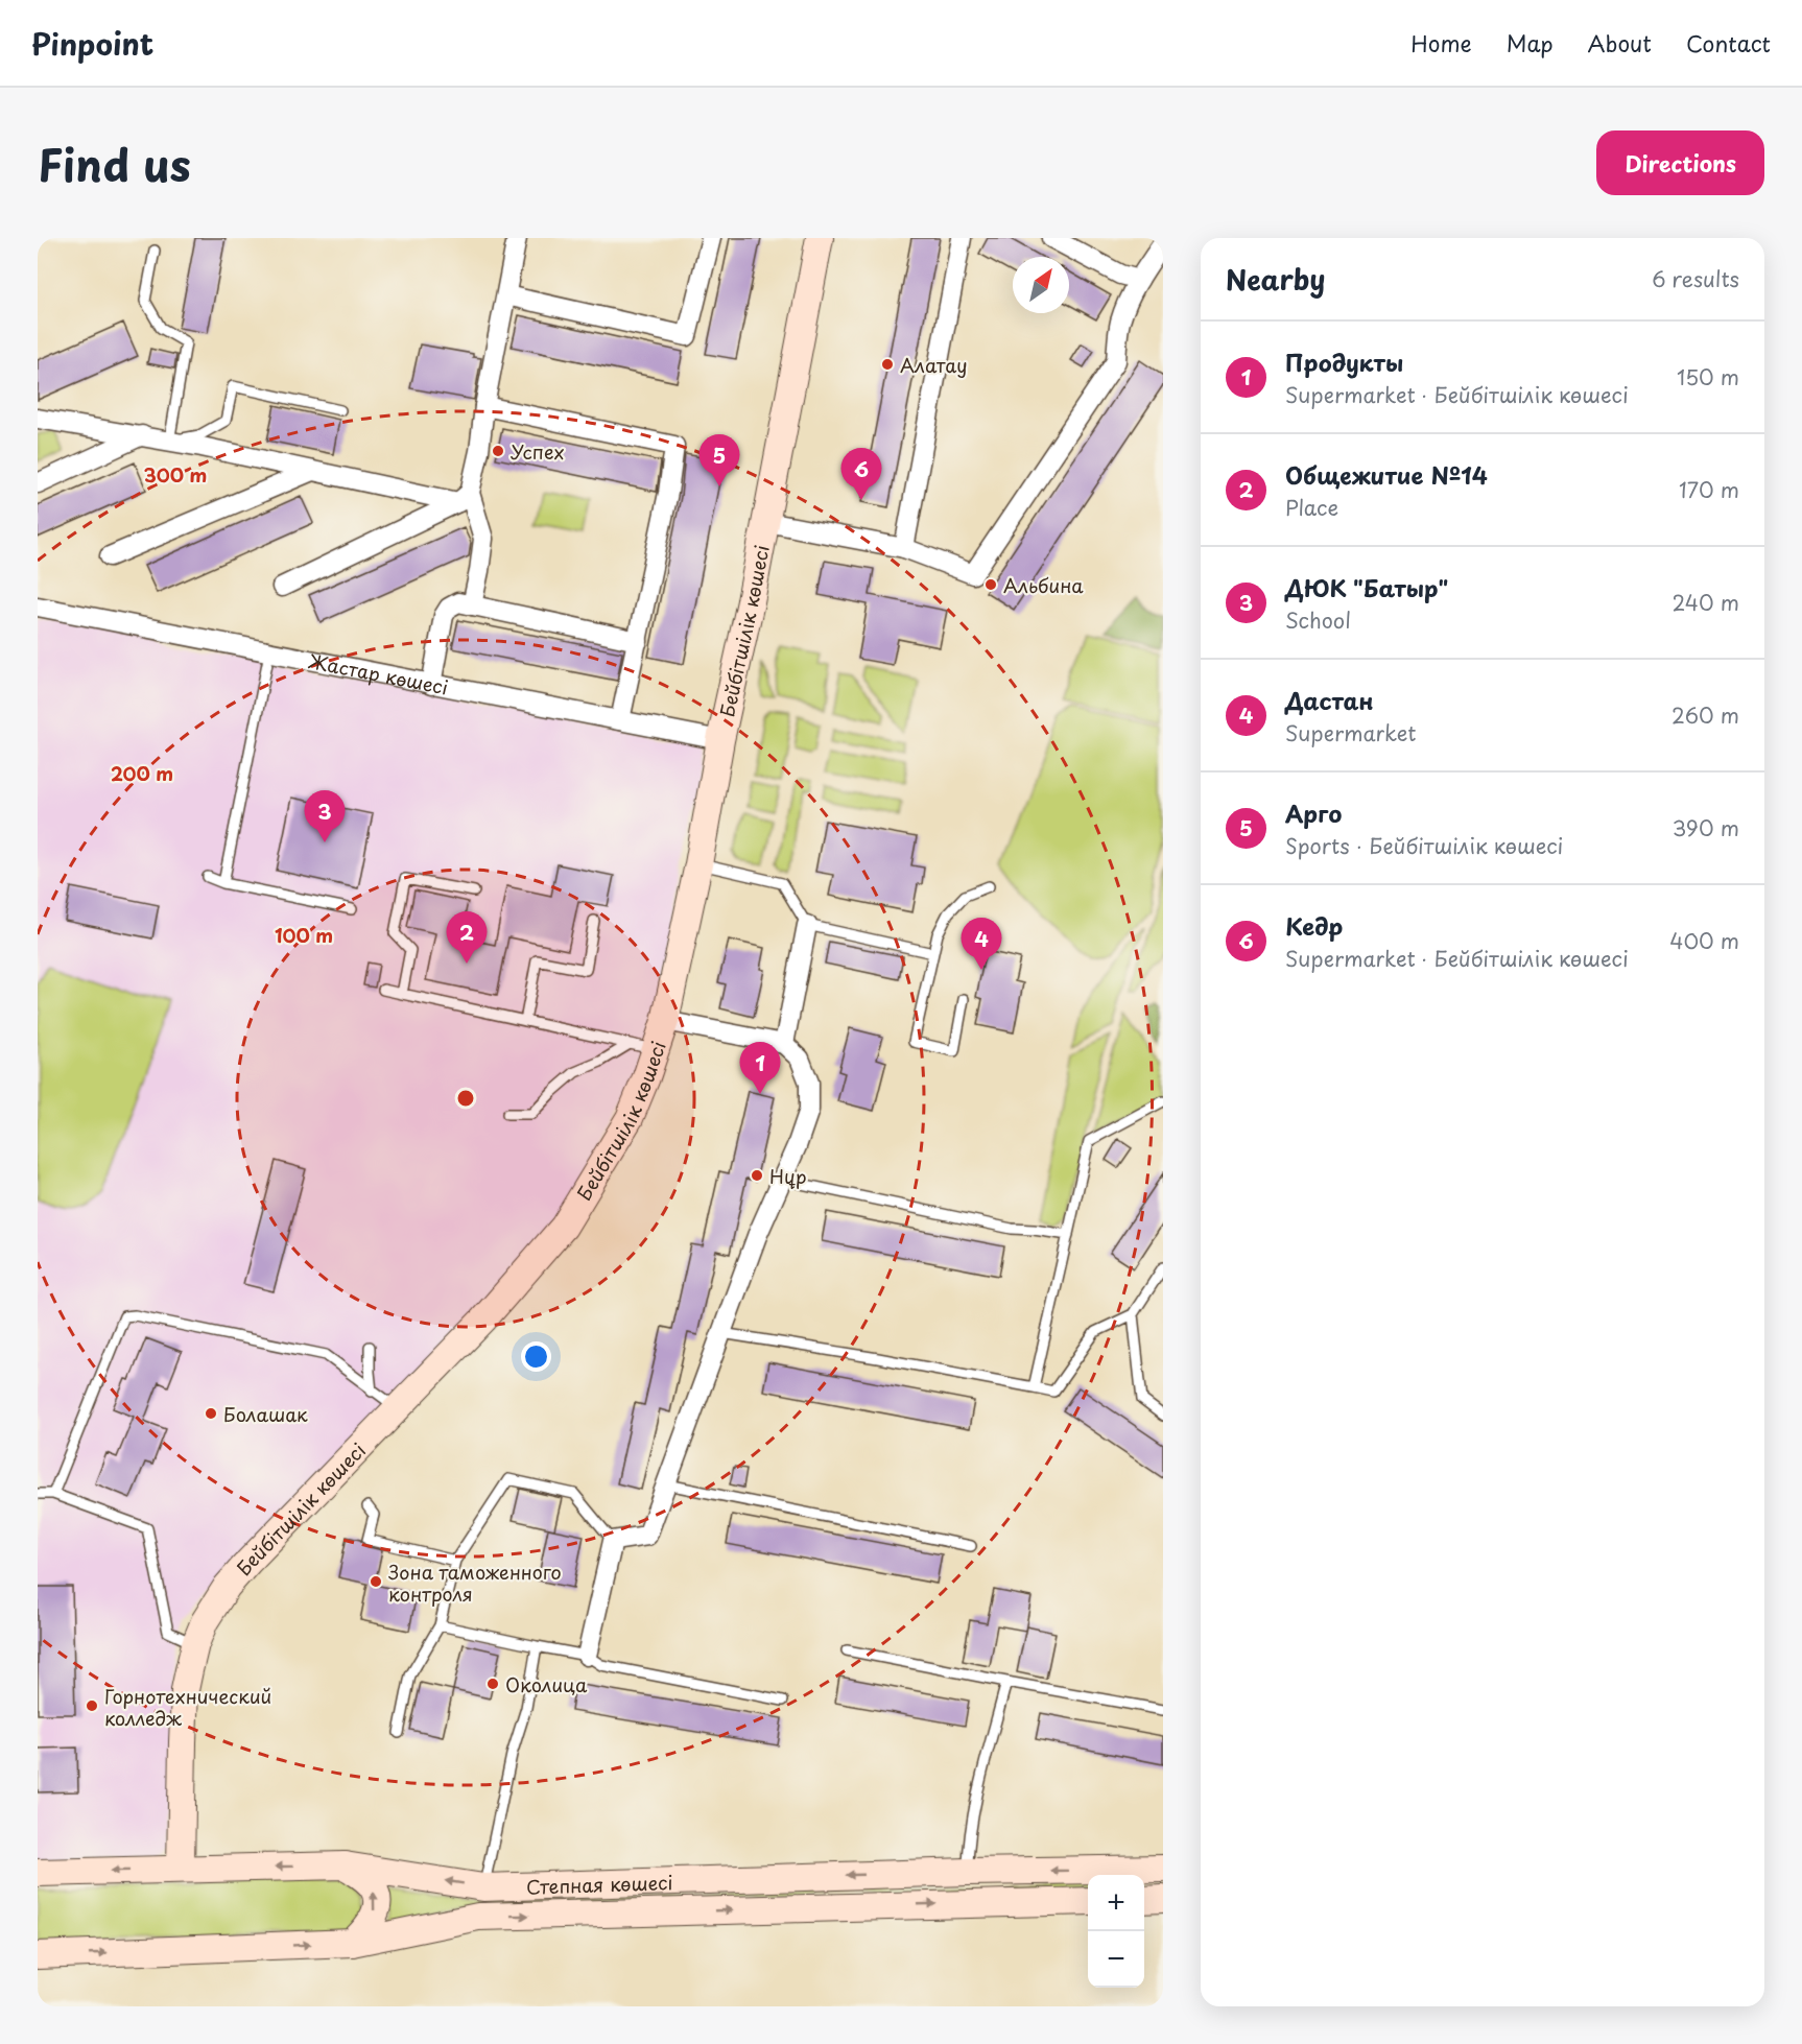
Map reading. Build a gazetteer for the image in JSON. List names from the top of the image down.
{
  "streets": {
    "street": ["Бейбітшілік көшесі", "Жастар көшесі", "Степная көшесі"]
  },
  "crossings": [
    ["Бейбітшілік көшесі", "Жастар көшесі"],
    ["Бейбітшілік көшесі", "Степная көшесі"]
  ],
  "places": [
    "Алатау",
    "Успех",
    "Альбина",
    "Нұр",
    "Болашак",
    "Зона таможенного контроля",
    "Околица",
    "Горнотехнический колледж"
  ],
  "north": "top right",
  "page": {
    "header": "Pinpoint",
    "nav": [
      "Home",
      "Map",
      "About",
      "Contact"
    ],
    "title": "Find us",
    "buttons": "Directions",
    "heading": ["Nearby", "6 results"],
    "list": [
      {
        "mark": "1",
        "name": "Продукты",
        "note": "Supermarket · Бейбітшілік көшесі",
        "value": "150 m"
      },
      {
        "mark": "2",
        "name": "Общежитие №14",
        "note": "Place",
        "value": "170 m"
      },
      {
        "mark": "3",
        "name": "ДЮК \"Батыр\"",
        "note": "School",
        "value": "240 m"
      },
      {
        "mark": "4",
        "name": "Дастан",
        "note": "Supermarket",
        "value": "260 m"
      },
      {
        "mark": "5",
        "name": "Арго",
        "note": "Sports · Бейбітшілік көшесі",
        "value": "390 m"
      },
      {
        "mark": "6",
        "name": "Кедр",
        "note": "Supermarket · Бейбітшілік көшесі",
        "value": "400 m"
      }
    ],
    "pins": [
      "5",
      "6",
      "3",
      "2",
      "4",
      "1"
    ],
    "map_buttons": ["+", "−"]
  },
  "rings": ["300 m", "200 m", "100 m"]
}
